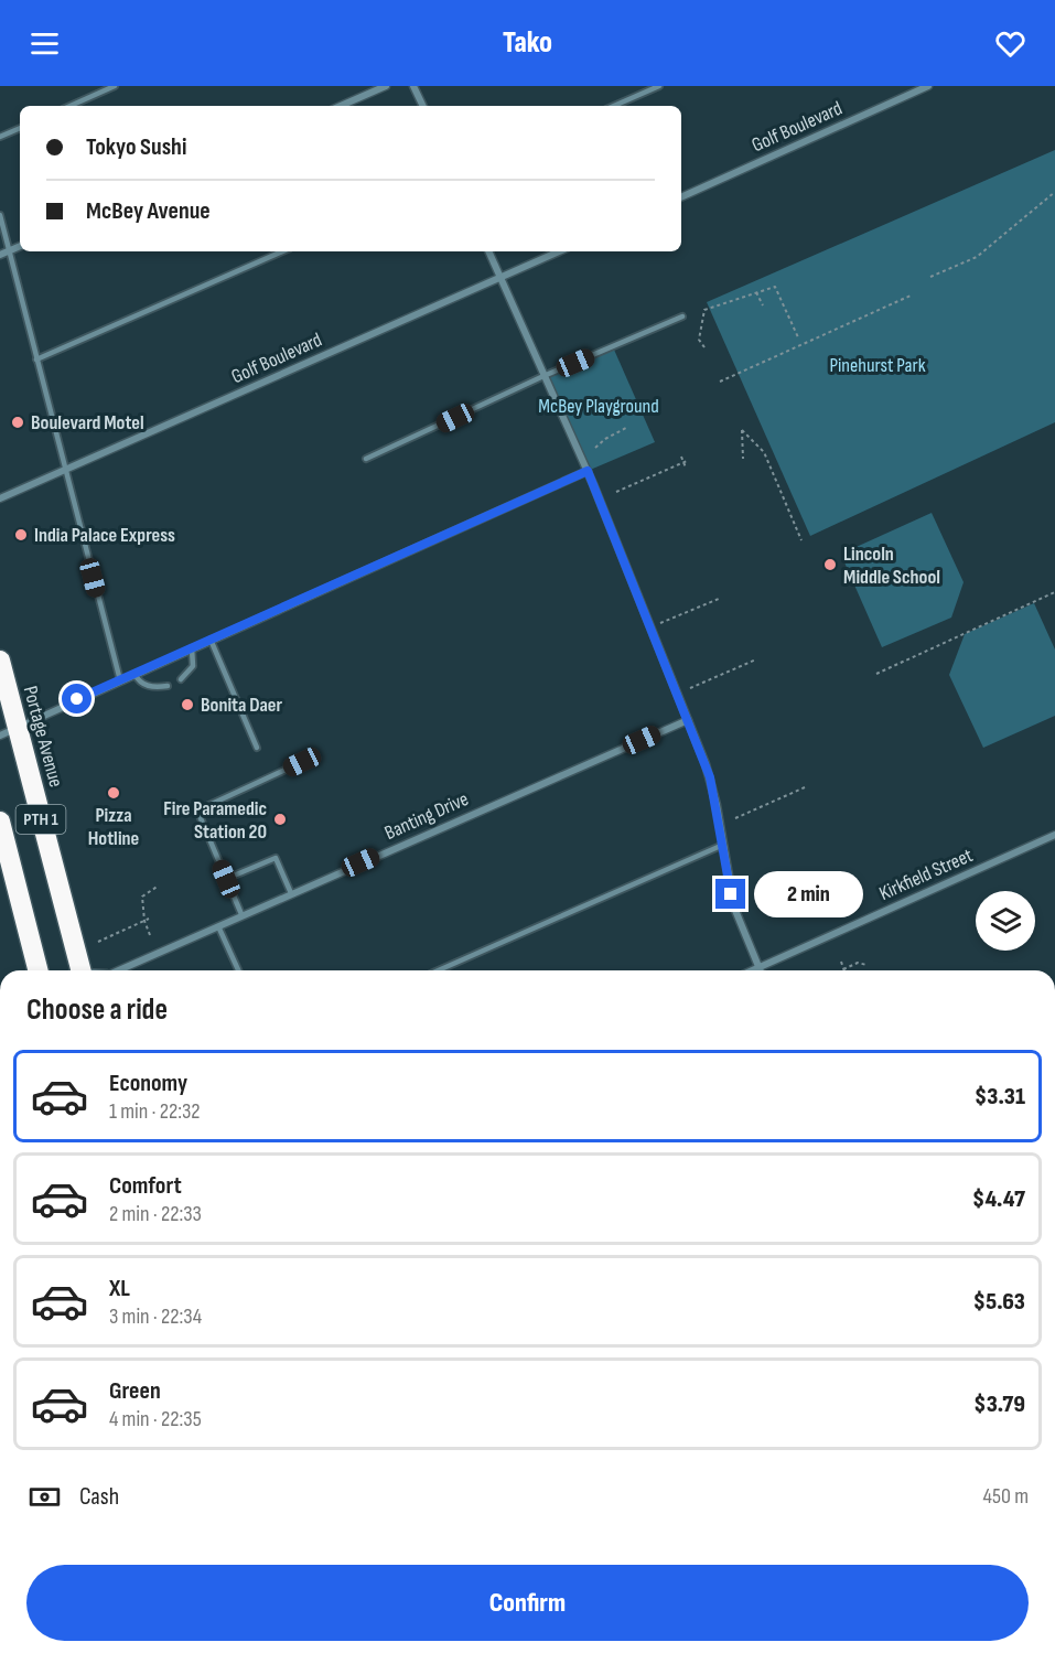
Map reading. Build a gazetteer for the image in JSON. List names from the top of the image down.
{
  "streets": {
    "highway": ["Portage Avenue", "PTH 1"],
    "street": ["Golf Boulevard", "Banting Drive", "Kirkfield Street"]
  },
  "parks": ["Pinehurst Park", "McBey Playground"],
  "places": [
    "Boulevard Motel",
    "India Palace Express",
    "Lincoln Middle School",
    "Bonita Daer",
    "Pizza Hotline",
    "Fire Paramedic Station 20"
  ],
  "page": {
    "header": "Tako",
    "banner": ["Tokyo Sushi", "McBey Avenue"],
    "bubble": "2 min",
    "heading": "Choose a ride",
    "list": [
      {
        "name": "Economy",
        "note": "1 min · 22:32",
        "value": "$3.31"
      },
      {
        "name": "Comfort",
        "note": "2 min · 22:33",
        "value": "$4.47"
      },
      {
        "name": "XL",
        "note": "3 min · 22:34",
        "value": "$5.63"
      },
      {
        "name": "Green",
        "note": "4 min · 22:35",
        "value": "$3.79"
      }
    ],
    "pay": ["Cash", "450 m"],
    "buttons": "Confirm"
  }
}
